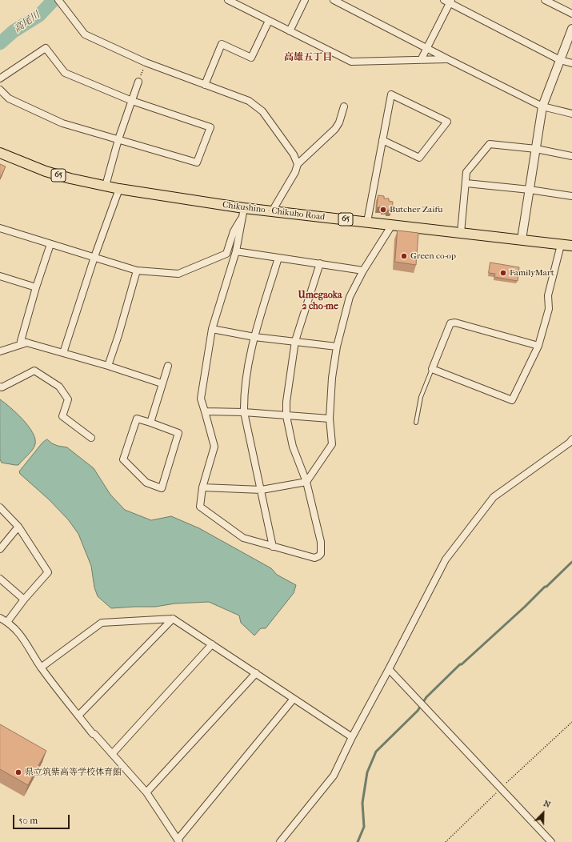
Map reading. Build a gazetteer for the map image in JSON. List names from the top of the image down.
{
  "streets": {
    "main road": ["65", "Chikushino - Chikuho Road"]
  },
  "districts": ["高雄五丁目", "Umegaoka 2 cho-me"],
  "water": ["高尾川"],
  "places": [
    "Butcher Zaifu",
    "Green co-op",
    "FamilyMart",
    "県立筑紫高等学校体育館"
  ],
  "scale_bar": "50 m",
  "north": "top right"
}
